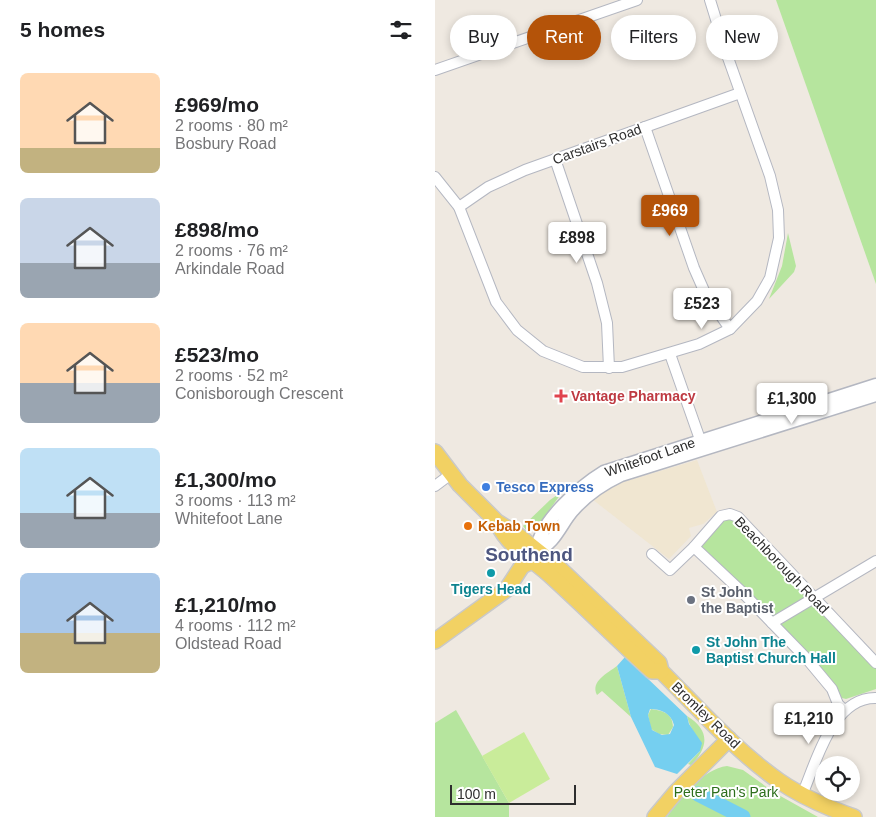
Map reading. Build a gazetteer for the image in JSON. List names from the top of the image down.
{
  "streets": {
    "main road": ["Bromley Road"],
    "street": ["Carstairs Road", "Whitefoot Lane", "Beachborough Road"]
  },
  "crossings": [
    ["Whitefoot Lane", "Bromley Road"]
  ],
  "districts": ["Southend"],
  "parks": ["Peter Pan's Park"],
  "places": {
    "health": ["Vantage Pharmacy"],
    "other": [
      "Tesco Express",
      "Kebab Town",
      "Tigers Head",
      "St John the Baptist",
      "St John The Baptist Church Hall"
    ]
  },
  "scale_bar": "100 m",
  "page": {
    "heading": "5 homes",
    "chip": [
      "Buy",
      "Rent",
      "Filters",
      "New"
    ],
    "list": [
      {
        "name": "£969/mo",
        "note": "2 rooms · 80 m² · Bosbury Road"
      },
      {
        "name": "£898/mo",
        "note": "2 rooms · 76 m² · Arkindale Road"
      },
      {
        "name": "£523/mo",
        "note": "2 rooms · 52 m² · Conisborough Crescent"
      },
      {
        "name": "£1,300/mo",
        "note": "3 rooms · 113 m² · Whitefoot Lane"
      },
      {
        "name": "£1,210/mo",
        "note": "4 rooms · 112 m² · Oldstead Road"
      }
    ],
    "price": [
      "£969",
      "£898",
      "£523",
      "£1,300",
      "£1,210"
    ],
    "scale": "100 m"
  }
}
